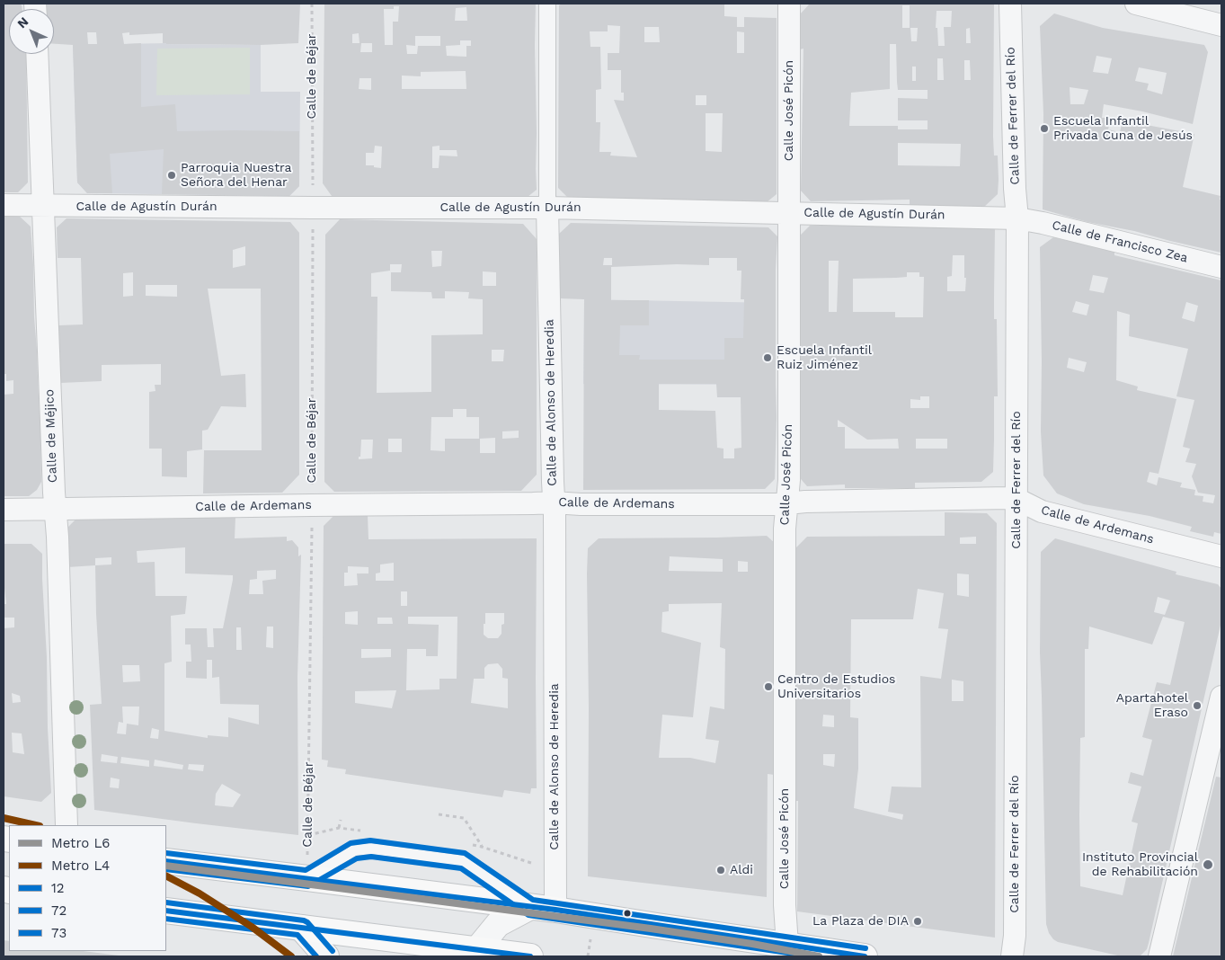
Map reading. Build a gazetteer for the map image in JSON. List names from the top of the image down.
{
  "streets": {
    "street": [
      "Calle José Picón",
      "Calle de Ferrer del Río",
      "Calle de Agustín Durán",
      "Calle de Francisco Zea",
      "Calle de Alonso de Heredia",
      "Calle de Méjico",
      "Calle de Ardemans"
    ],
    "path": ["Calle de Béjar"]
  },
  "crossings": [
    ["Calle de Béjar", "Calle de Agustín Durán"],
    ["Calle de Béjar", "Calle de Ardemans"],
    ["Calle José Picón", "Calle de Agustín Durán"],
    ["Calle José Picón", "Calle de Ardemans"],
    ["Calle de Ferrer del Río", "Calle de Agustín Durán"],
    ["Calle de Ferrer del Río", "Calle de Francisco Zea"],
    ["Calle de Ferrer del Río", "Calle de Ardemans"],
    ["Calle de Agustín Durán", "Calle de Francisco Zea"],
    ["Calle de Agustín Durán", "Calle de Alonso de Heredia"],
    ["Calle de Agustín Durán", "Calle de Méjico"],
    ["Calle de Alonso de Heredia", "Calle de Ardemans"],
    ["Calle de Méjico", "Calle de Ardemans"]
  ],
  "places": [
    "Escuela Infantil Privada Cuna de Jesús",
    "Parroquia Nuestra Señora del Henar",
    "Escuela Infantil Ruiz Jiménez",
    "Centro de Estudios Universitarios",
    "Apartahotel Eraso",
    "Instituto Provincial de Rehabilitación",
    "Aldi",
    "La Plaza de DIA"
  ],
  "lines": [
    "metro line L4",
    "transit line 73",
    "transit line 72",
    "transit line 12",
    "metro line L6"
  ],
  "legend": [
    "Metro L6",
    "Metro L4",
    "12",
    "72",
    "73"
  ],
  "north": "top left"
}
